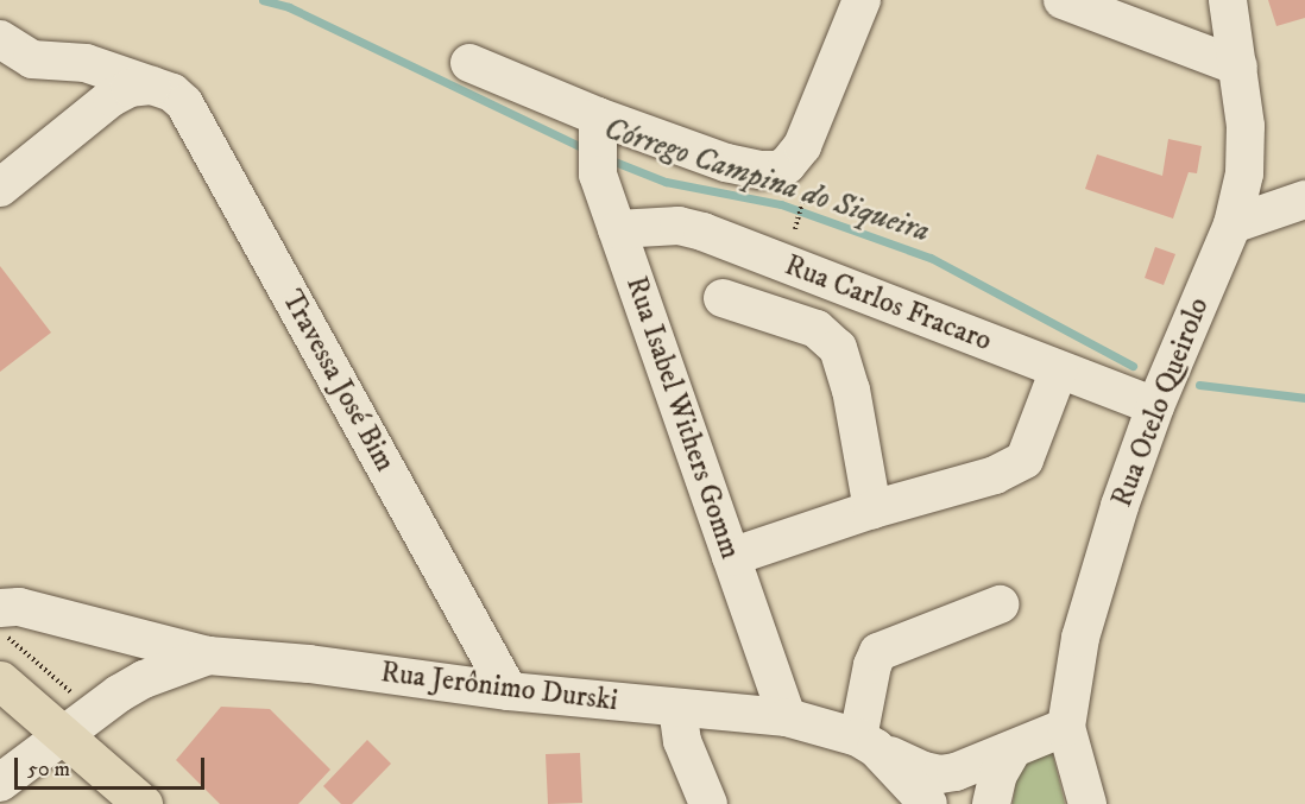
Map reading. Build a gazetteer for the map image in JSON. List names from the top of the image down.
{
  "streets": {
    "street": [
      "Rua Carlos Fracaro",
      "Travessa José Bim",
      "Rua Otelo Queirolo",
      "Rua Isabel Withers Gomm",
      "Rua Jerônimo Durski"
    ]
  },
  "crossings": [
    ["Rua Carlos Fracaro", "Rua Otelo Queirolo"],
    ["Rua Carlos Fracaro", "Rua Isabel Withers Gomm"],
    ["Travessa José Bim", "Rua Jerônimo Durski"],
    ["Rua Otelo Queirolo", "Rua Jerônimo Durski"],
    ["Rua Isabel Withers Gomm", "Rua Jerônimo Durski"]
  ],
  "water": ["Córrego Campina do Siqueira"],
  "scale_bar": "50 m"
}
